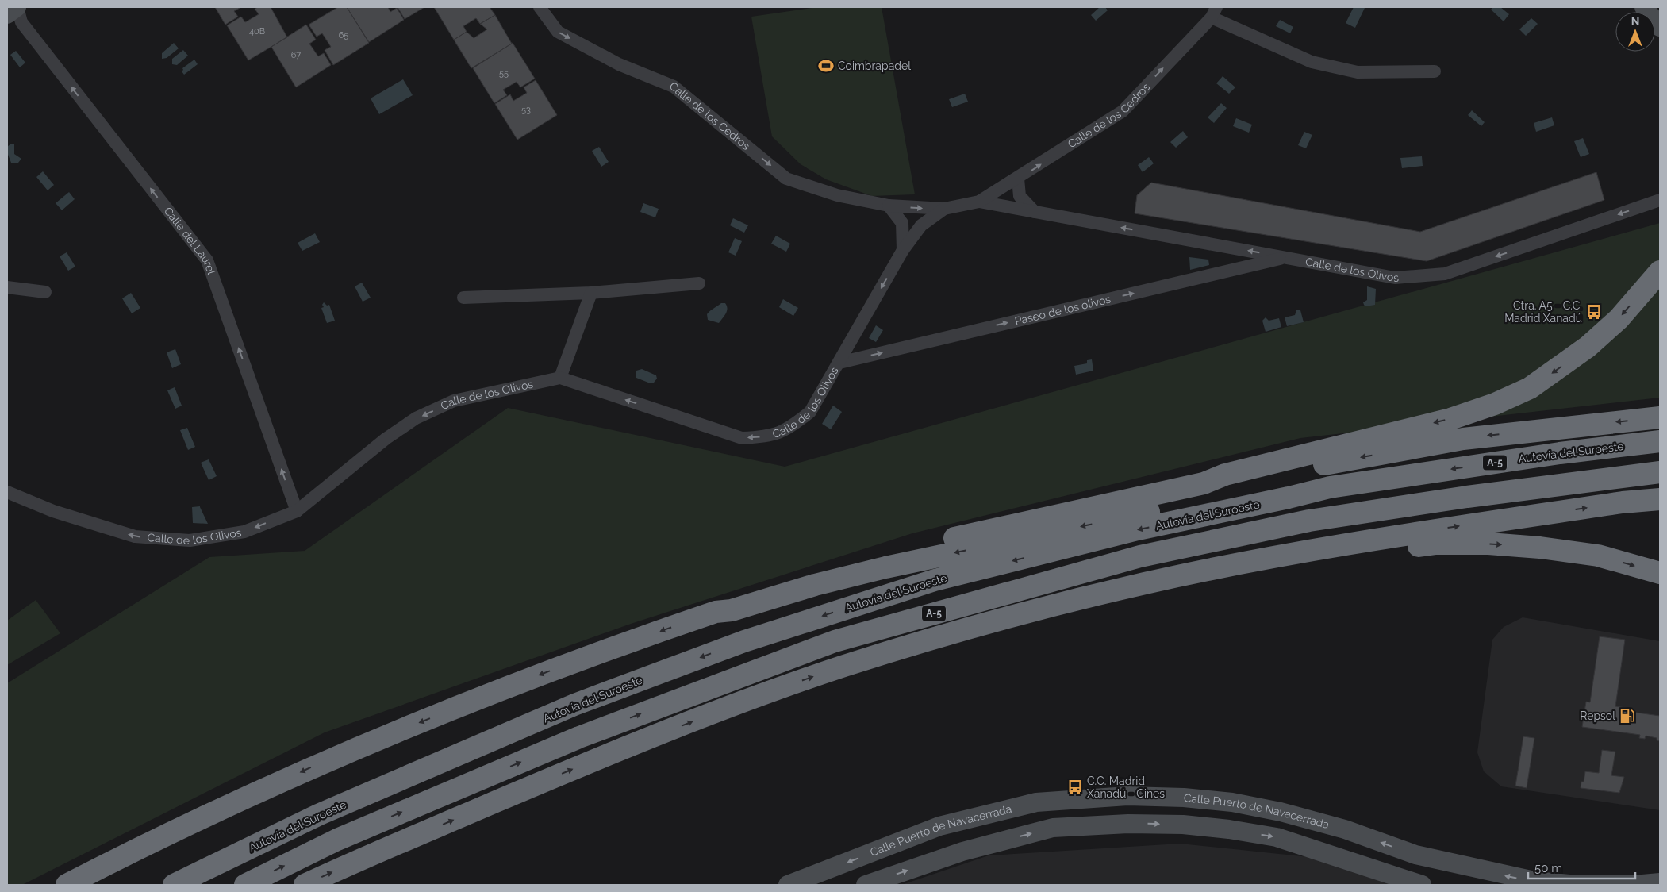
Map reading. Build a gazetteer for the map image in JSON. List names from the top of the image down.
{
  "streets": {
    "highway": ["Autovía del Suroeste", "A-5"],
    "street": [
      "Calle de los Cedros",
      "Calle del Laurel",
      "Calle de los Olivos",
      "Paseo de los olivos",
      "Calle Puerto de Navacerrada"
    ]
  },
  "crossings": [
    ["Calle de los Cedros", "Calle de los Olivos"],
    ["Calle del Laurel", "Calle de los Olivos"],
    ["Calle de los Olivos", "Paseo de los olivos"]
  ],
  "one_way": [
    "Calle de los Cedros",
    "Calle del Laurel",
    "Calle de los Olivos",
    "Paseo de los olivos"
  ],
  "places": {
    "sports": ["Coimbrapadel"],
    "bus stop": ["Ctra. A5 - C.C. Madrid Xanadú", "C.C. Madrid Xanadú - Cines"],
    "fuel station": ["Repsol"]
  },
  "house_numbers": [
    "40B",
    "65",
    "67",
    "55",
    "53"
  ],
  "scale_bar": "50 m",
  "north": "top"
}
